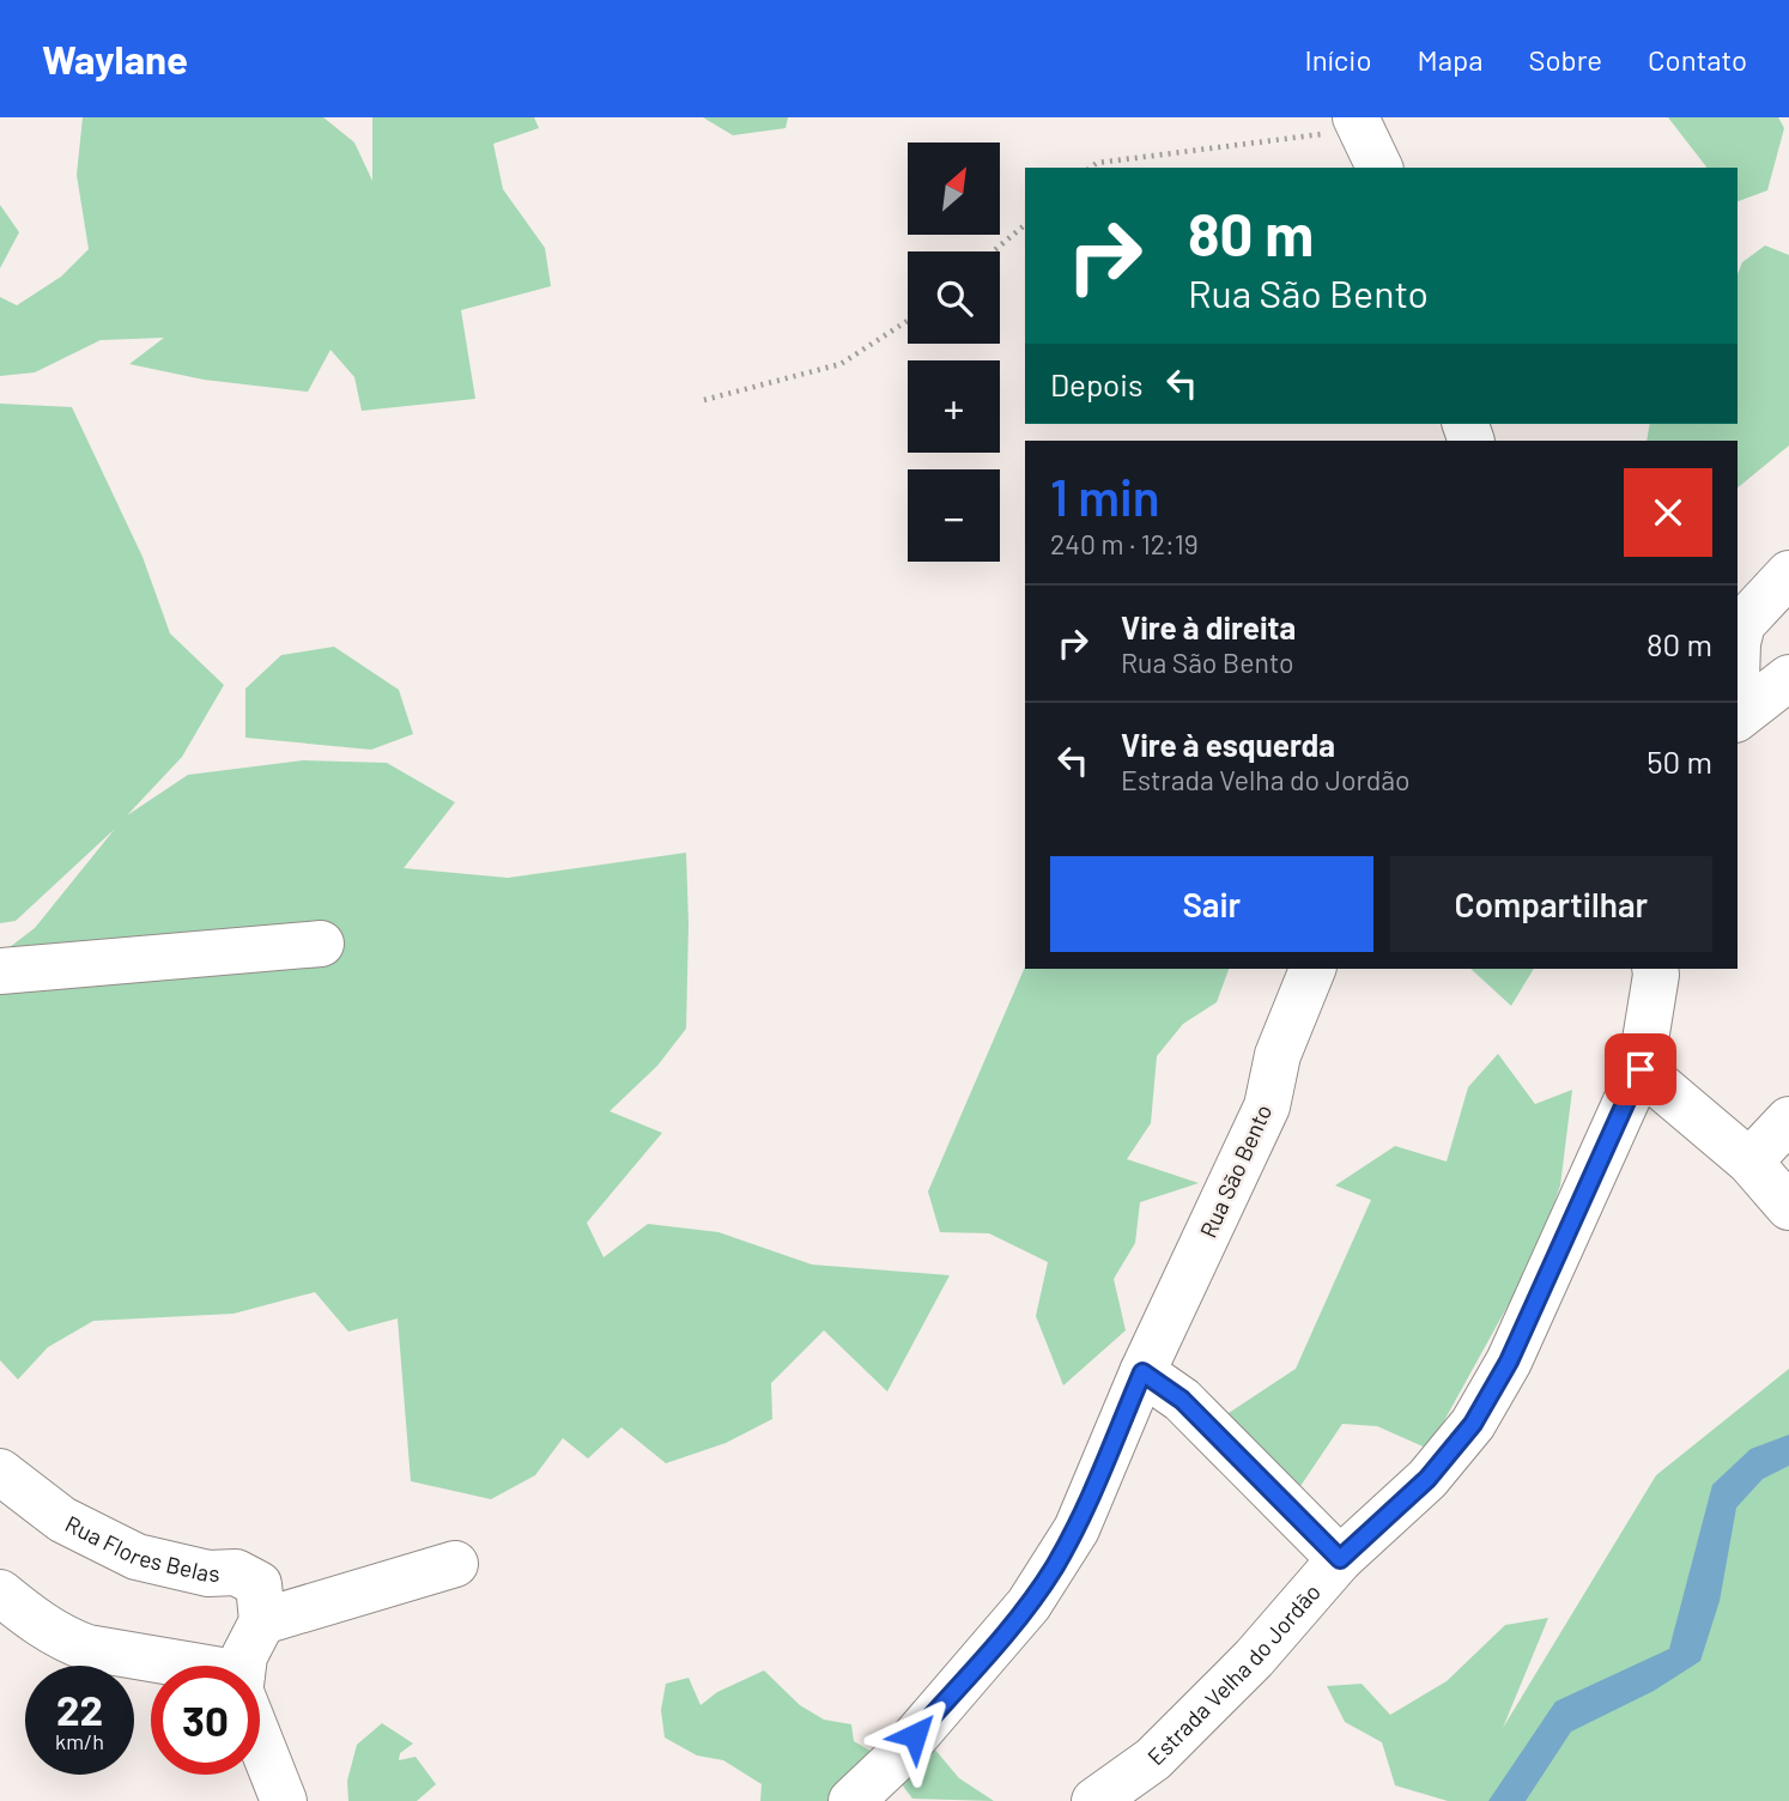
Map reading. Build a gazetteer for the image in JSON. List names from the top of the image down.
{
  "streets": {
    "street": ["Rua São Bento", "Rua Flores Belas", "Estrada Velha do Jordão"]
  },
  "north": "top right",
  "page": {
    "header": "Waylane",
    "nav": [
      "Início",
      "Mapa",
      "Sobre",
      "Contato"
    ],
    "map_buttons": ["+", "−"],
    "turn": ["80 m", "Rua São Bento"],
    "then": "Depois",
    "heading": ["1 min", "240 m · 12:19"],
    "list": [
      {
        "name": "Vire à direita",
        "note": "Rua São Bento",
        "value": "80 m"
      },
      {
        "name": "Vire à esquerda",
        "note": "Estrada Velha do Jordão",
        "value": "50 m"
      }
    ],
    "buttons": ["Sair", "Compartilhar"],
    "speed": "22 km/h",
    "limit": "30"
  }
}
